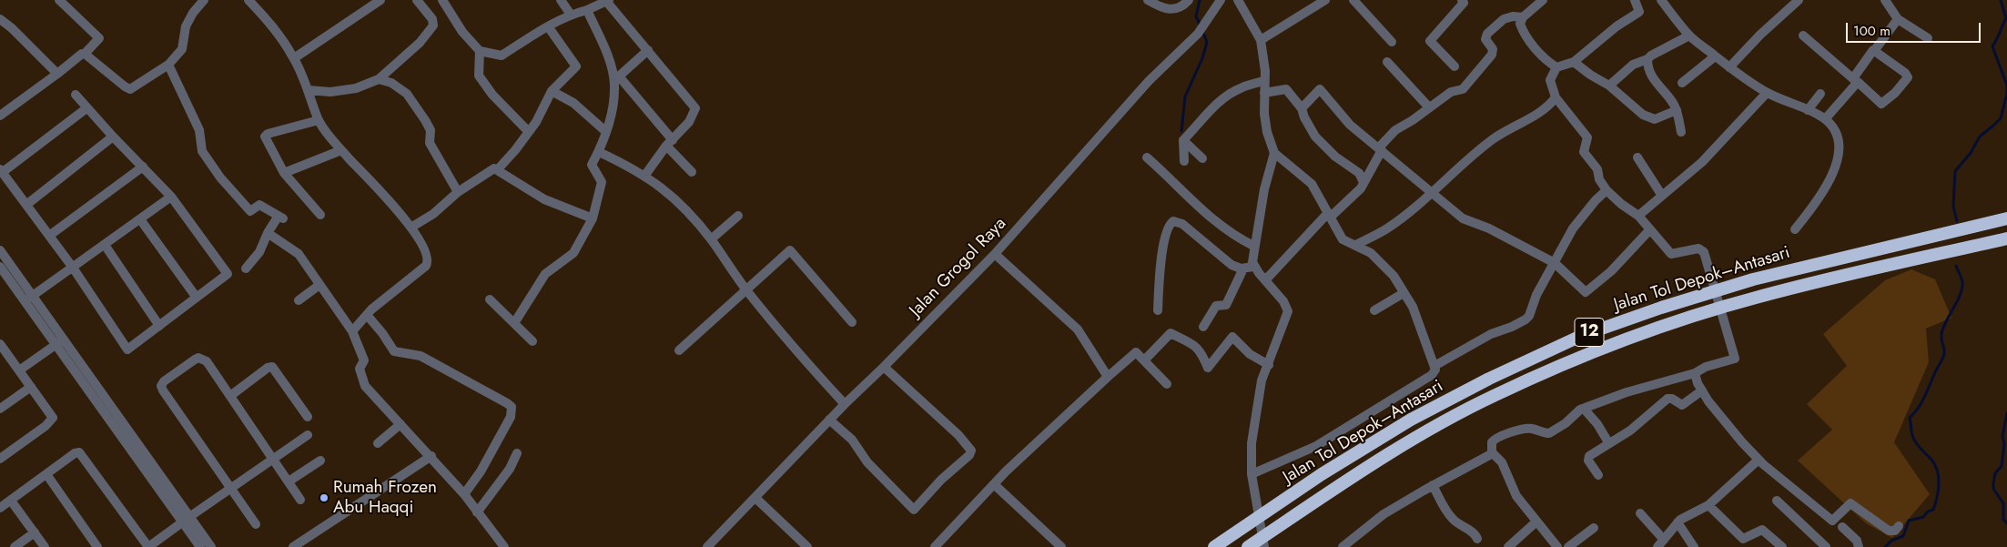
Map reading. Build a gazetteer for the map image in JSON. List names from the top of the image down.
{
  "streets": {
    "highway": ["Jalan Tol Depok–Antasari", "12"],
    "street": ["Jalan Grogol Raya"]
  },
  "places": ["Rumah Frozen Abu Haqqi"],
  "scale_bar": "100 m"
}
